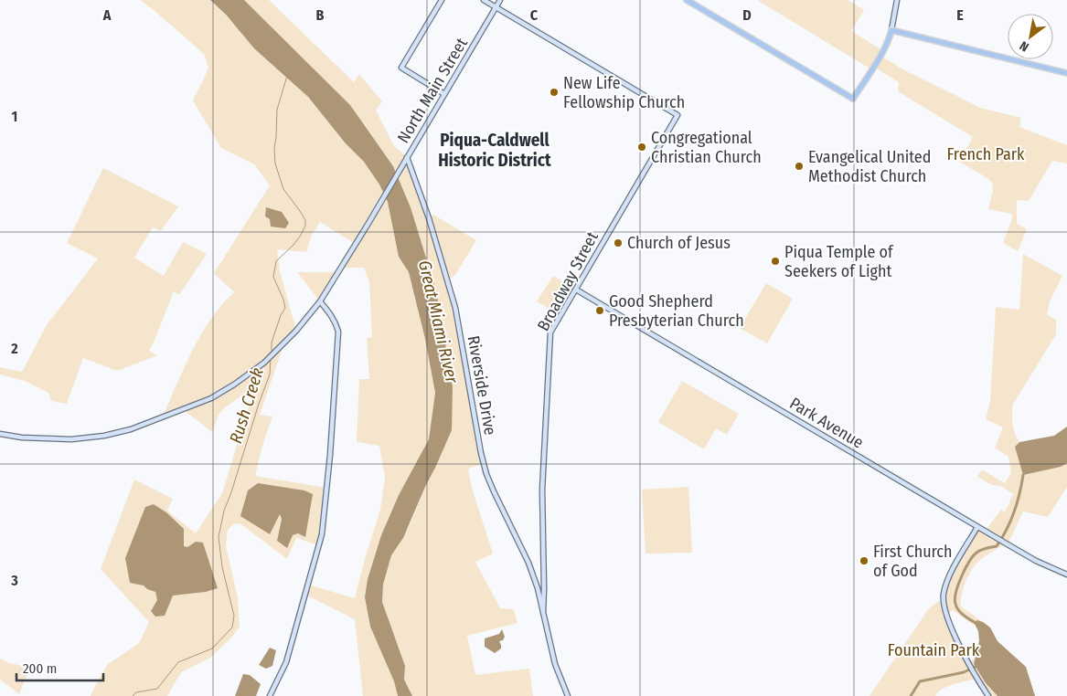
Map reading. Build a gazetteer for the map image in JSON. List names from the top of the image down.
{
  "streets": {
    "street": [
      "North Main Street",
      "Broadway Street",
      "Riverside Drive",
      "Park Avenue"
    ]
  },
  "crossings": [
    ["North Main Street", "Broadway Street"],
    ["North Main Street", "Riverside Drive"],
    ["Broadway Street", "Riverside Drive"],
    ["Broadway Street", "Park Avenue"]
  ],
  "districts": ["Piqua-Caldwell Historic District"],
  "water": ["Great Miami River", "Rush Creek"],
  "parks": ["French Park", "Fountain Park"],
  "places": [
    "New Life Fellowship Church",
    "Congregational Christian Church",
    "Evangelical United Methodist Church",
    "Church of Jesus",
    "Piqua Temple of Seekers of Light",
    "Good Shepherd Presbyterian Church",
    "First Church of God"
  ],
  "scale_bar": "200 m",
  "north": "bottom left",
  "grid": {
    "columns": [
      "A",
      "B",
      "C",
      "D",
      "E"
    ],
    "rows": ["1", "2", "3"]
  }
}
